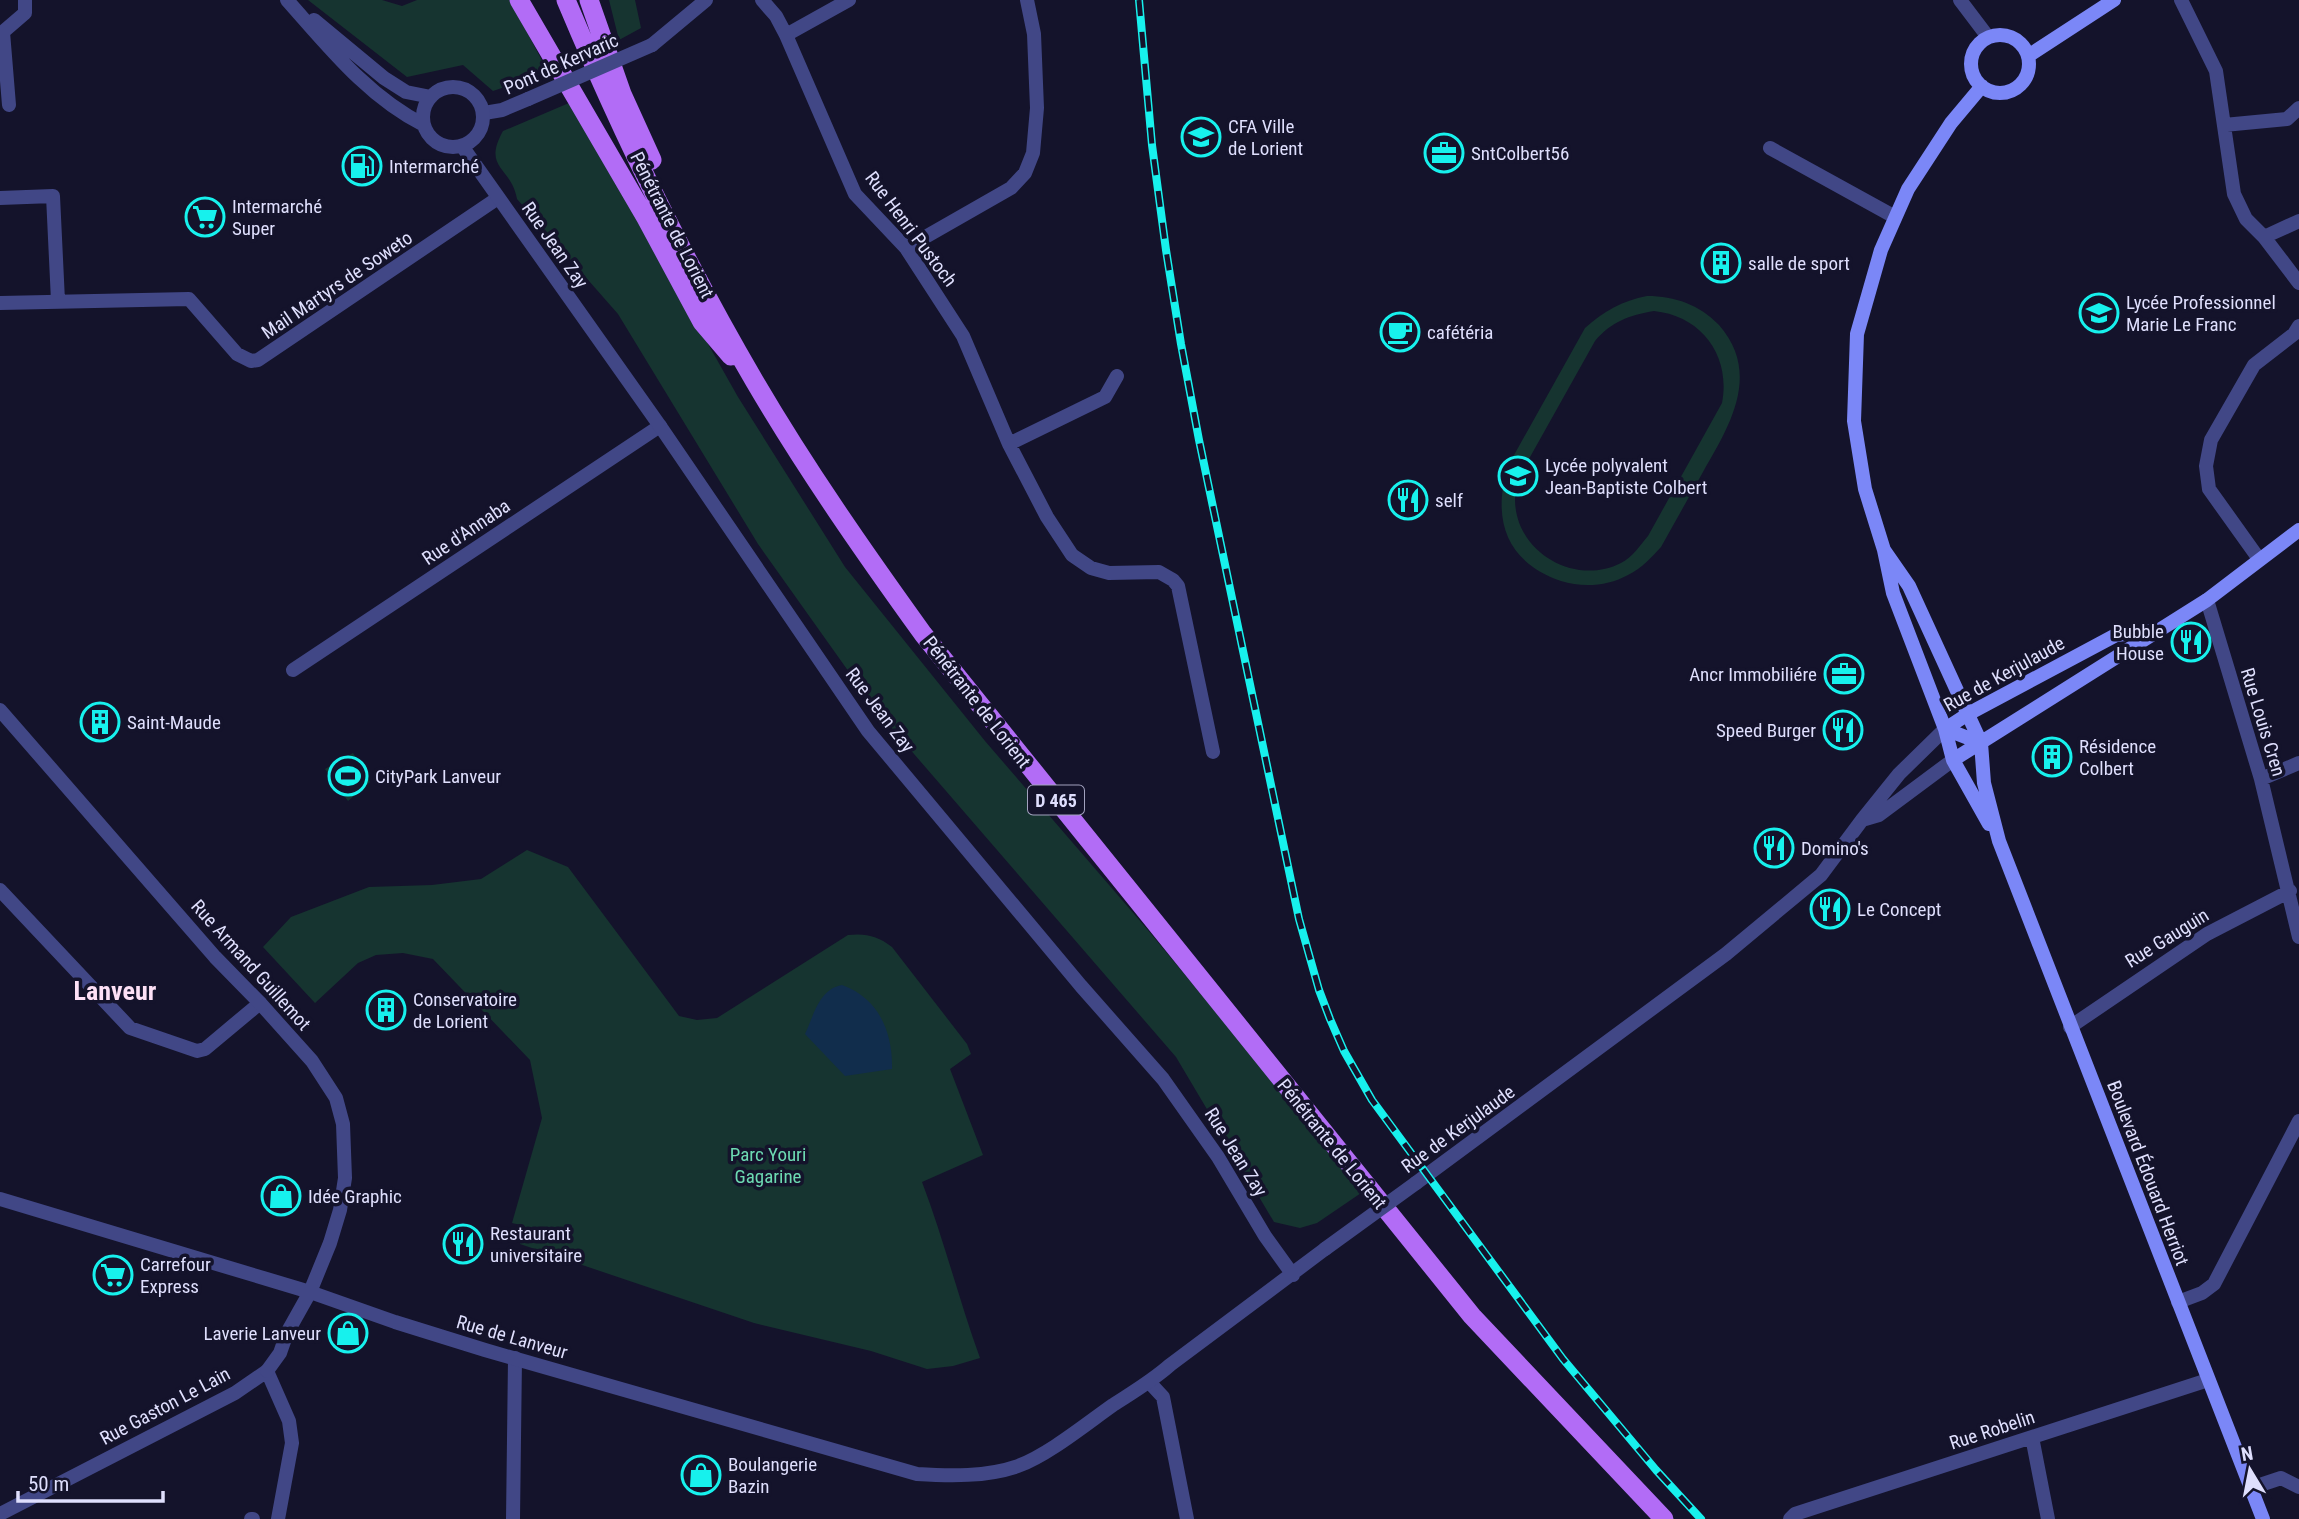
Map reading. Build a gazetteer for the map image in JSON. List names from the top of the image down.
{
  "streets": {
    "main road": [
      "Pénétrante de Lorient",
      "Rue de Kerjulaude",
      "D 465",
      "Boulevard Édouard Herriot"
    ],
    "street": [
      "Pont de Kervaric",
      "Rue Henri Pustoch",
      "Rue Jean Zay",
      "Mail Martyrs de Soweto",
      "Rue d'Annaba",
      "Rue Louis Cren",
      "Rue Gauguin",
      "Rue Armand Guillemot",
      "Rue de Lanveur",
      "Rue Gaston Le Lain",
      "Rue Robelin"
    ]
  },
  "crossings": [
    ["Pont de Kervaric", "Rue Jean Zay"],
    ["Rue Jean Zay", "Mail Martyrs de Soweto"],
    ["Rue Jean Zay", "Rue d'Annaba"],
    ["Rue Jean Zay", "Rue de Kerjulaude"],
    ["Rue de Kerjulaude", "Rue Louis Cren"],
    ["Rue de Kerjulaude", "Boulevard Édouard Herriot"],
    ["Rue de Kerjulaude", "Rue de Lanveur"],
    ["Rue Louis Cren", "Rue Gauguin"],
    ["Rue Gauguin", "Boulevard Édouard Herriot"],
    ["Rue Armand Guillemot", "Rue de Lanveur"],
    ["Rue Armand Guillemot", "Rue Gaston Le Lain"],
    ["Boulevard Édouard Herriot", "Rue Robelin"],
    ["Rue de Lanveur", "Rue Gaston Le Lain"]
  ],
  "districts": ["Lanveur"],
  "parks": ["Parc Youri Gagarine"],
  "places": {
    "school or university": ["CFA Ville de Lorient", "Lycée Professionnel Marie Le Franc", "Lycée polyvalent Jean-Baptiste Colbert"],
    "office": ["SntColbert56", "Ancr Immobiliére"],
    "fuel station": ["Intermarché"],
    "supermarket": ["Intermarché Super", "Carrefour Express"],
    "building": [
      "salle de sport",
      "Saint-Maude",
      "Résidence Colbert",
      "Conservatoire de Lorient"
    ],
    "cafe": ["cafétéria"],
    "restaurant": [
      "self",
      "Bubble House",
      "Speed Burger",
      "Domino's",
      "Le Concept",
      "Restaurant universitaire"
    ],
    "sports": ["CityPark Lanveur"],
    "shop": ["Idée Graphic", "Laverie Lanveur", "Boulangerie Bazin"]
  },
  "scale_bar": "50 m",
  "north": "top"
}
